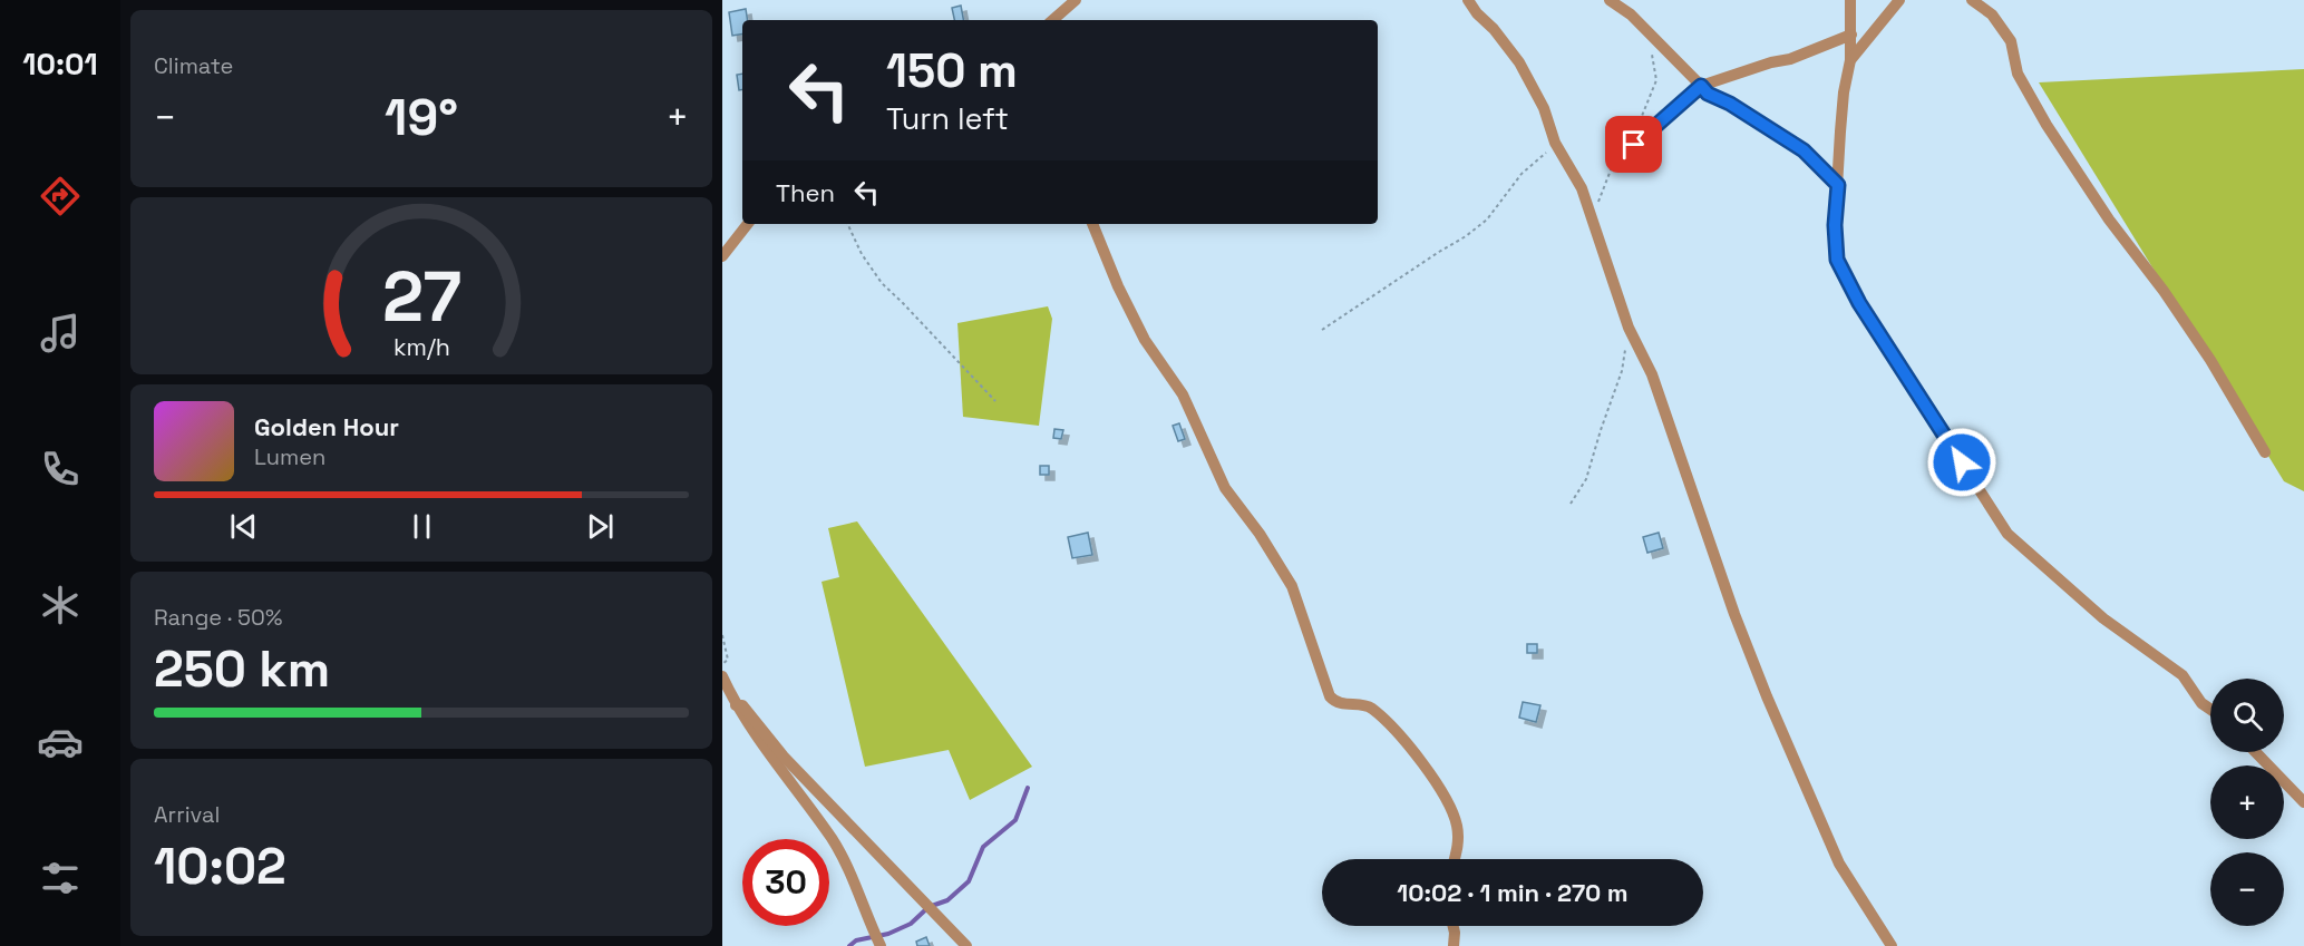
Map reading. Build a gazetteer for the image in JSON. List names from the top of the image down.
{
  "page": {
    "tabs": "10:01",
    "tile": [
      "Climate",
      ["Range · 50%", "250 km"],
      ["Arrival", "10:02"]
    ],
    "turn": ["150 m", "Turn left"],
    "heat": ["−", "19°", "+"],
    "then": "Then",
    "song": ["Golden Hour", "Lumen"],
    "map_buttons": ["+", "−"],
    "limit": "30",
    "trip": "10:02 · 1 min · 270 m",
    "gauge": ["27", "km/h"]
  }
}
